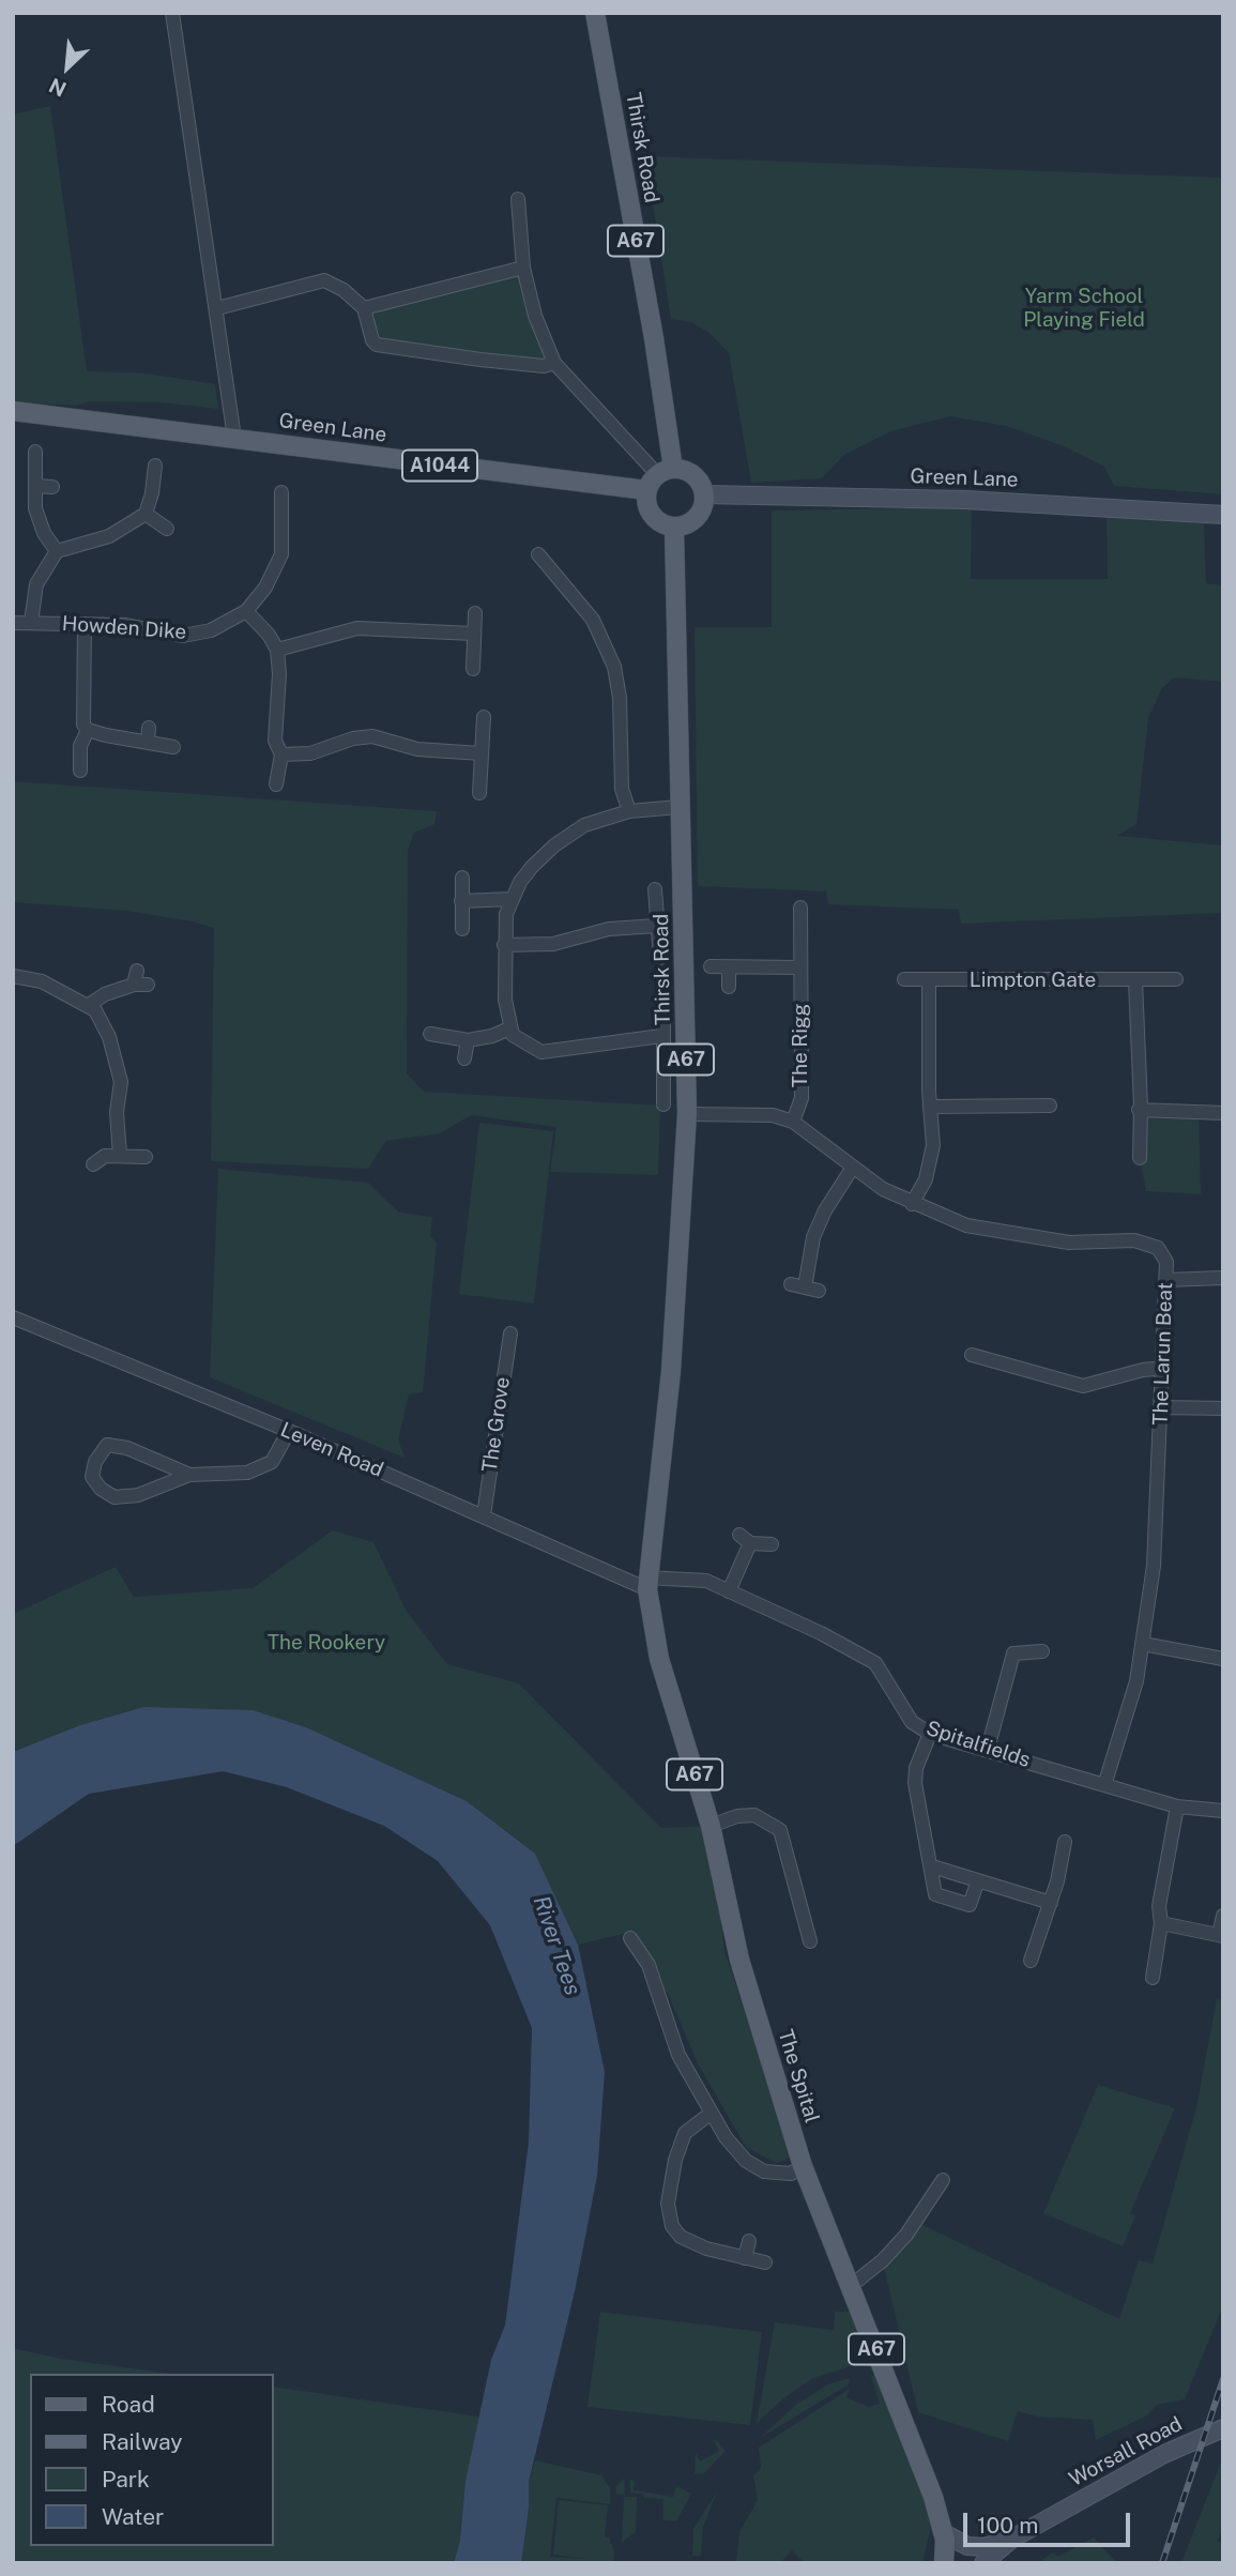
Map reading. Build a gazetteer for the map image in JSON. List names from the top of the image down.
{
  "streets": {
    "main road": [
      "Thirsk Road",
      "A67",
      "Green Lane",
      "A1044",
      "The Spital",
      "Worsall Road"
    ],
    "street": [
      "Howden Dike",
      "Limpton Gate",
      "The Rigg",
      "The Larun Beat",
      "The Grove",
      "Leven Road",
      "Spitalfields"
    ]
  },
  "crossings": [
    ["Thirsk Road", "Green Lane"],
    ["Thirsk Road", "The Larun Beat"],
    ["Thirsk Road", "Leven Road"],
    ["Thirsk Road", "Spitalfields"],
    ["Thirsk Road", "The Spital"],
    ["The Rigg", "The Larun Beat"],
    ["The Larun Beat", "Spitalfields"],
    ["The Grove", "Leven Road"],
    ["Leven Road", "Spitalfields"],
    ["Leven Road", "The Spital"],
    ["Spitalfields", "The Spital"],
    ["The Spital", "Worsall Road"]
  ],
  "water": ["River Tees"],
  "parks": ["Yarm School Playing Field", "The Rookery"],
  "legend": [
    "Road",
    "Railway",
    "Park",
    "Water"
  ],
  "scale_bar": "100 m",
  "north": "bottom left"
}
